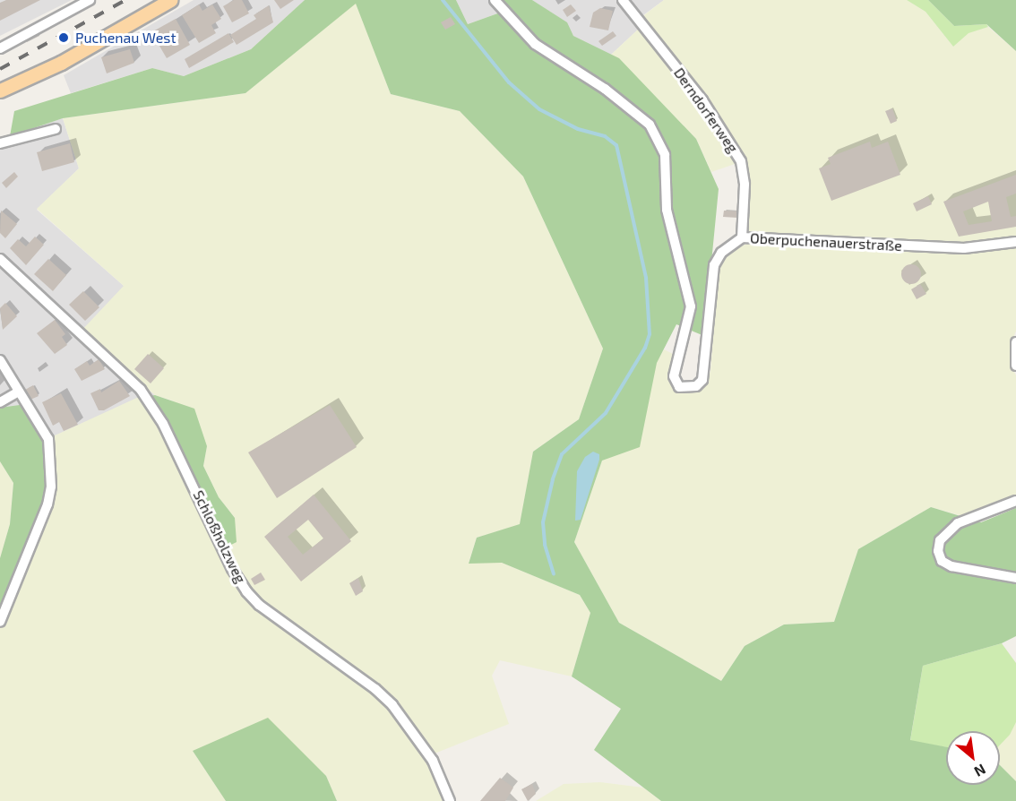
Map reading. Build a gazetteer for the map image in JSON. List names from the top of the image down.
{
  "streets": {
    "street": ["Derndorferweg", "Oberpuchenauerstraße", "Schloßholzweg"]
  },
  "crossings": [
    ["Derndorferweg", "Oberpuchenauerstraße"]
  ],
  "places": ["Puchenau West"],
  "north": "bottom right"
}
